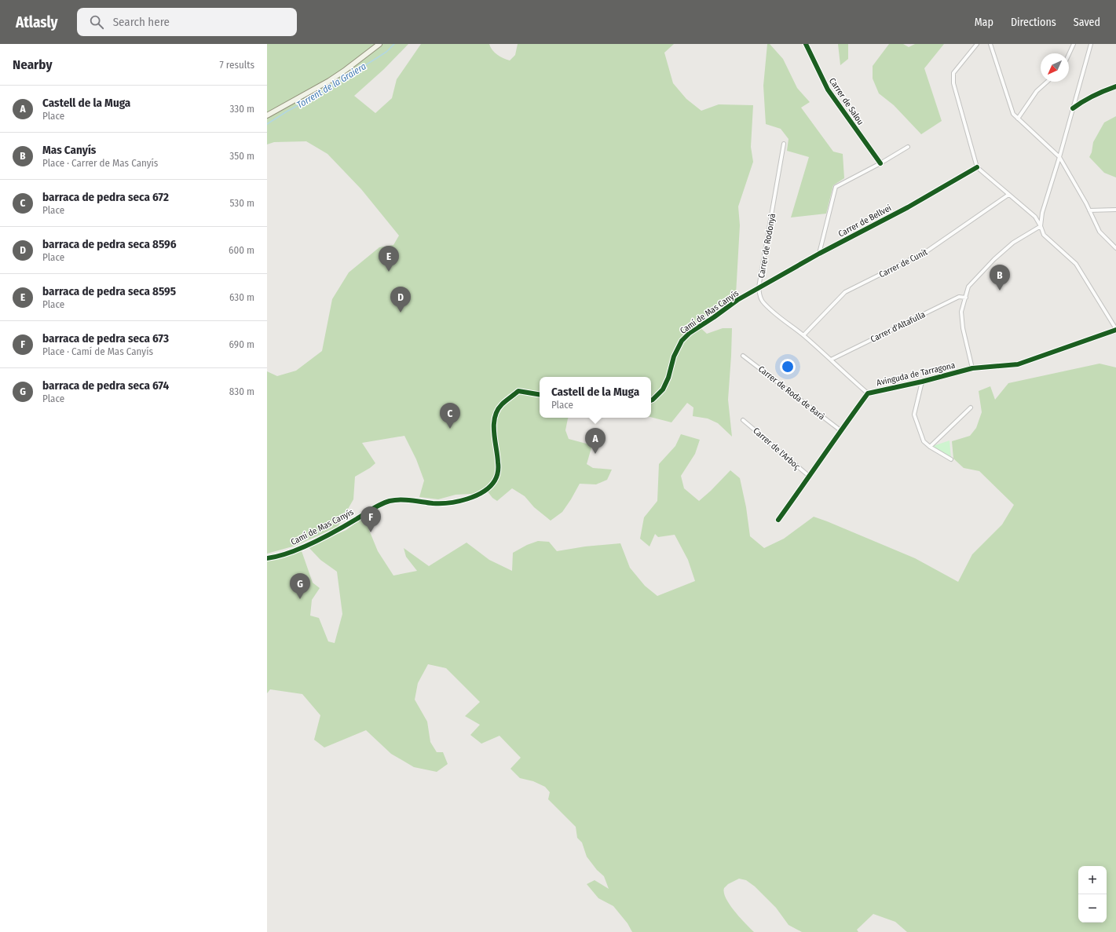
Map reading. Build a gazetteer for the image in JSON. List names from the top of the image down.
{
  "streets": {
    "street": [
      "Carrer de Salou",
      "Carrer de Bellvei",
      "Carrer de Rodonyà",
      "Carrer de Cunit",
      "Camí de Mas Canyís",
      "Carrer d'Altafulla",
      "Avinguda de Tarragona",
      "Carrer de Roda de Barà",
      "Carrer de l'Arboç"
    ]
  },
  "crossings": [
    ["Carrer de Bellvei", "Carrer de Rodonyà"],
    ["Carrer de Bellvei", "Camí de Mas Canyís"],
    ["Carrer de Rodonyà", "Carrer de Cunit"],
    ["Carrer de Rodonyà", "Camí de Mas Canyís"],
    ["Carrer de Rodonyà", "Carrer d'Altafulla"],
    ["Carrer de Rodonyà", "Avinguda de Tarragona"],
    ["Avinguda de Tarragona", "Carrer de Roda de Barà"],
    ["Avinguda de Tarragona", "Carrer de l'Arboç"]
  ],
  "water": ["Torrent de la Graiera"],
  "north": "bottom left",
  "page": {
    "header": "Atlasly",
    "search": "Search here",
    "nav": ["Map", "Directions", "Saved"],
    "heading": ["Nearby", "7 results"],
    "list": [
      {
        "mark": "A",
        "name": "Castell de la Muga",
        "note": "Place",
        "value": "330 m"
      },
      {
        "mark": "B",
        "name": "Mas Canyís",
        "note": "Place · Carrer de Mas Canyís",
        "value": "350 m"
      },
      {
        "mark": "C",
        "name": "barraca de pedra seca 672",
        "note": "Place",
        "value": "530 m"
      },
      {
        "mark": "D",
        "name": "barraca de pedra seca 8596",
        "note": "Place",
        "value": "600 m"
      },
      {
        "mark": "E",
        "name": "barraca de pedra seca 8595",
        "note": "Place",
        "value": "630 m"
      },
      {
        "mark": "F",
        "name": "barraca de pedra seca 673",
        "note": "Place · Camí de Mas Canyís",
        "value": "690 m"
      },
      {
        "mark": "G",
        "name": "barraca de pedra seca 674",
        "note": "Place",
        "value": "830 m"
      }
    ],
    "pins": [
      "E",
      "B",
      "D",
      "C",
      "A",
      "F",
      "G"
    ],
    "popup": ["Castell de la Muga", "Place"],
    "map_buttons": ["+", "−"]
  }
}
